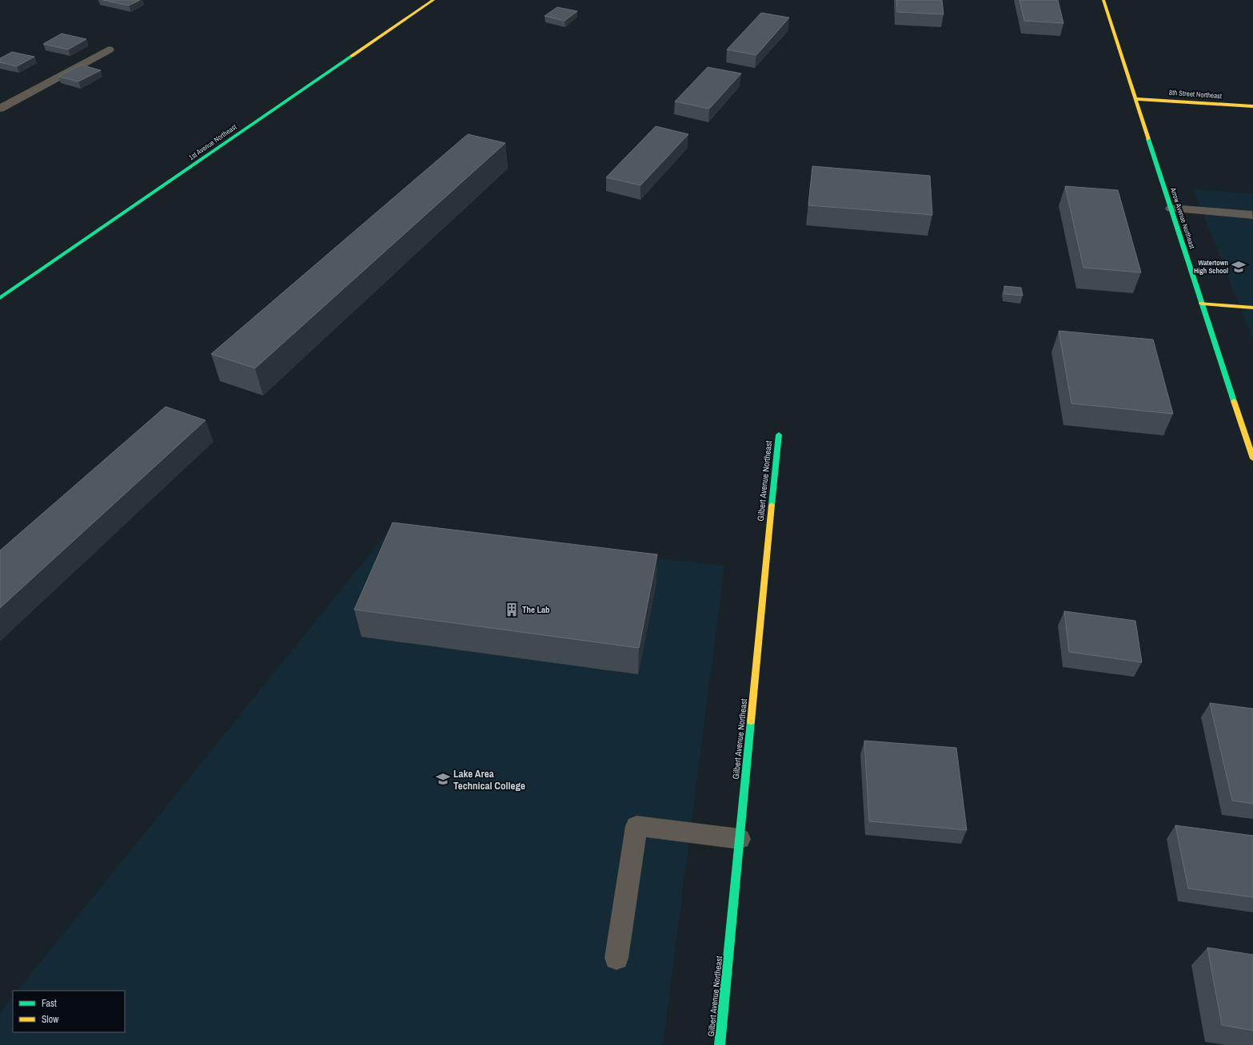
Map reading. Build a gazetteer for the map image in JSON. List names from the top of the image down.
{
  "streets": {
    "street": [
      "8th Street Northeast",
      "1st Avenue Northeast",
      "Arrow Avenue Northeast",
      "Gilbert Avenue Northeast"
    ]
  },
  "crossings": [
    ["8th Street Northeast", "Arrow Avenue Northeast"]
  ],
  "places": {
    "school or university": ["Watertown High School", "Lake Area Technical College"],
    "building": ["The Lab"]
  },
  "legend": ["Fast", "Slow"]
}
